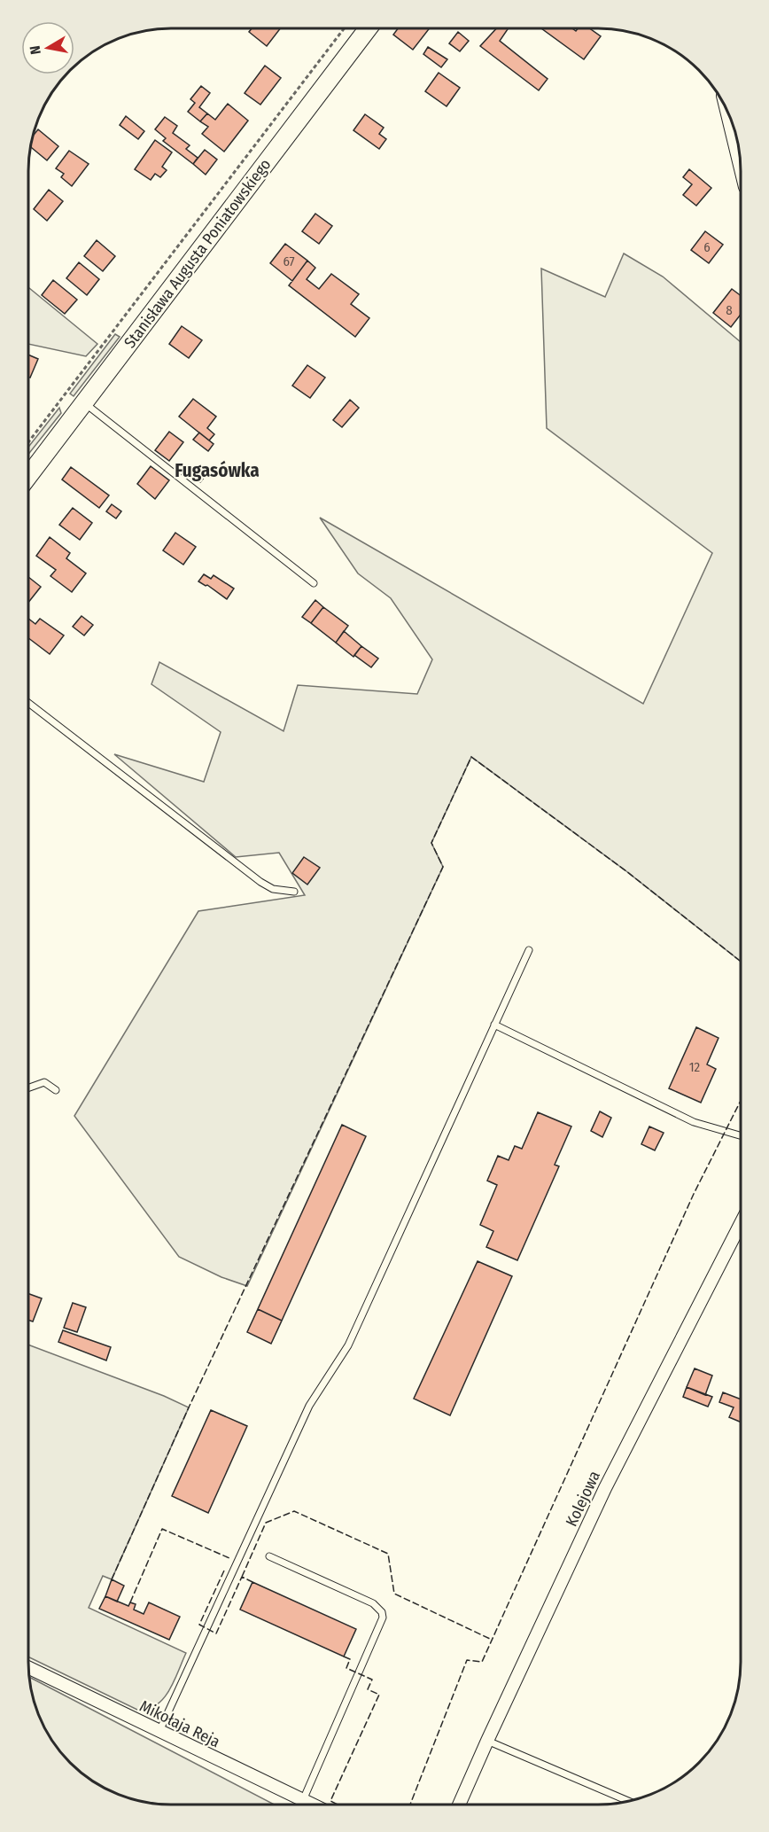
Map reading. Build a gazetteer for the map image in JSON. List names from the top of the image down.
{
  "streets": {
    "main road": ["Stanisława Augusta Poniatowskiego"],
    "street": ["Kolejowa", "Mikołaja Reja"]
  },
  "districts": ["Fugasówka"],
  "house_numbers": [
    "6",
    "67",
    "8",
    "12"
  ],
  "north": "left"
}
